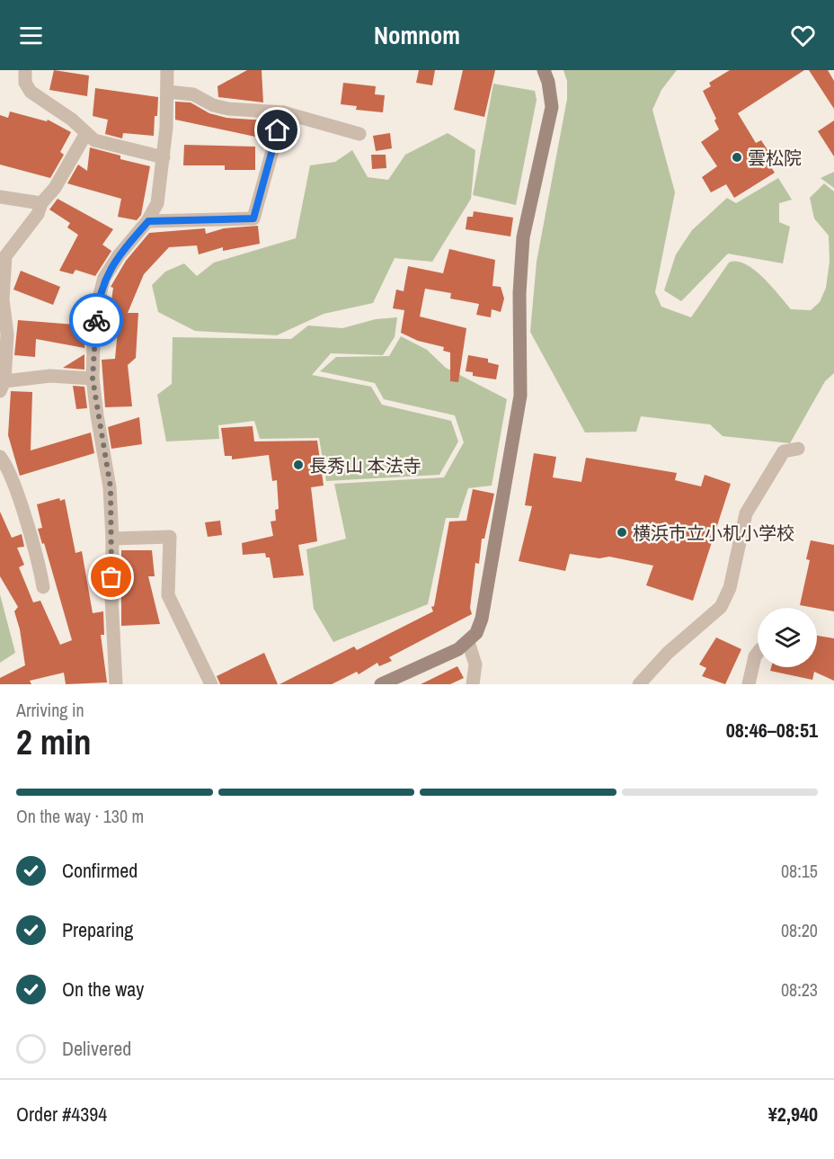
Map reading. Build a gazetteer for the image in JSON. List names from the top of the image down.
{
  "places": ["雲松院", "長秀山 本法寺", "横浜市立小机小学校"],
  "page": {
    "header": "Nomnom",
    "heading": ["2 min", "Arriving in", "08:46–08:51"],
    "panel": ["Order #4394", "¥2,940"],
    "bar": "On the way · 130 m",
    "list": [
      ["Confirmed", "08:15"],
      ["Preparing", "08:20"],
      ["On the way", "08:23"],
      "Delivered"
    ]
  }
}
